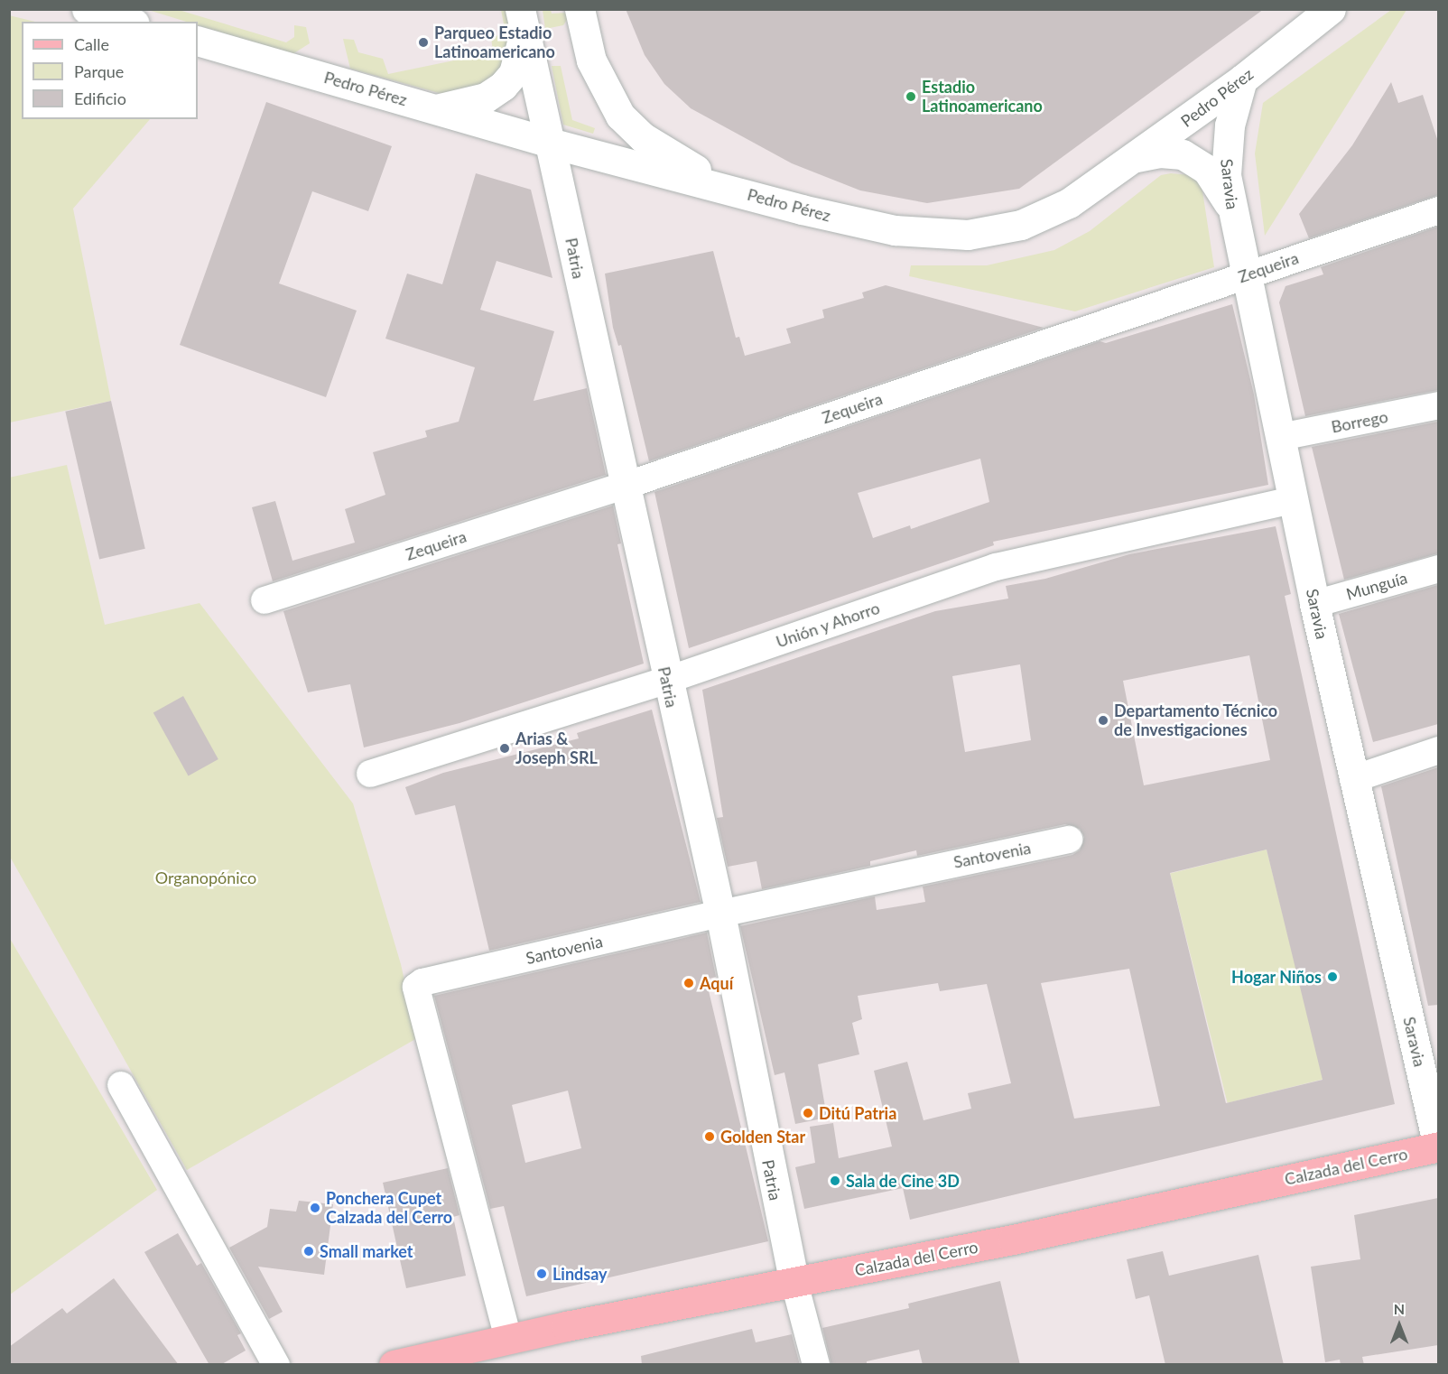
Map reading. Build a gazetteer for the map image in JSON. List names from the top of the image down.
{
  "streets": {
    "main road": ["Calzada del Cerro"],
    "street": [
      "Pedro Pérez",
      "Saravia",
      "Patria",
      "Zequeira",
      "Borrego",
      "Munguía",
      "Unión y Ahorro",
      "Santovenia"
    ]
  },
  "crossings": [
    ["Pedro Pérez", "Saravia"],
    ["Pedro Pérez", "Patria"],
    ["Saravia", "Zequeira"],
    ["Saravia", "Borrego"],
    ["Saravia", "Munguía"],
    ["Saravia", "Unión y Ahorro"],
    ["Saravia", "Calzada del Cerro"],
    ["Patria", "Zequeira"],
    ["Patria", "Unión y Ahorro"],
    ["Patria", "Santovenia"],
    ["Patria", "Calzada del Cerro"],
    ["Santovenia", "Calzada del Cerro"]
  ],
  "parks": ["Organopónico"],
  "places": [
    "Parqueo Estadio Latinoamericano",
    "Estadio Latinoamericano",
    "Departamento Técnico de Investigaciones",
    "Arias & Joseph SRL",
    "Hogar Niños",
    "Aquí",
    "Ditú Patria",
    "Golden Star",
    "Sala de Cine 3D",
    "Ponchera Cupet Calzada del Cerro",
    "Small market",
    "Lindsay"
  ],
  "legend": ["Calle", "Parque", "Edificio"],
  "north": "top"
}
